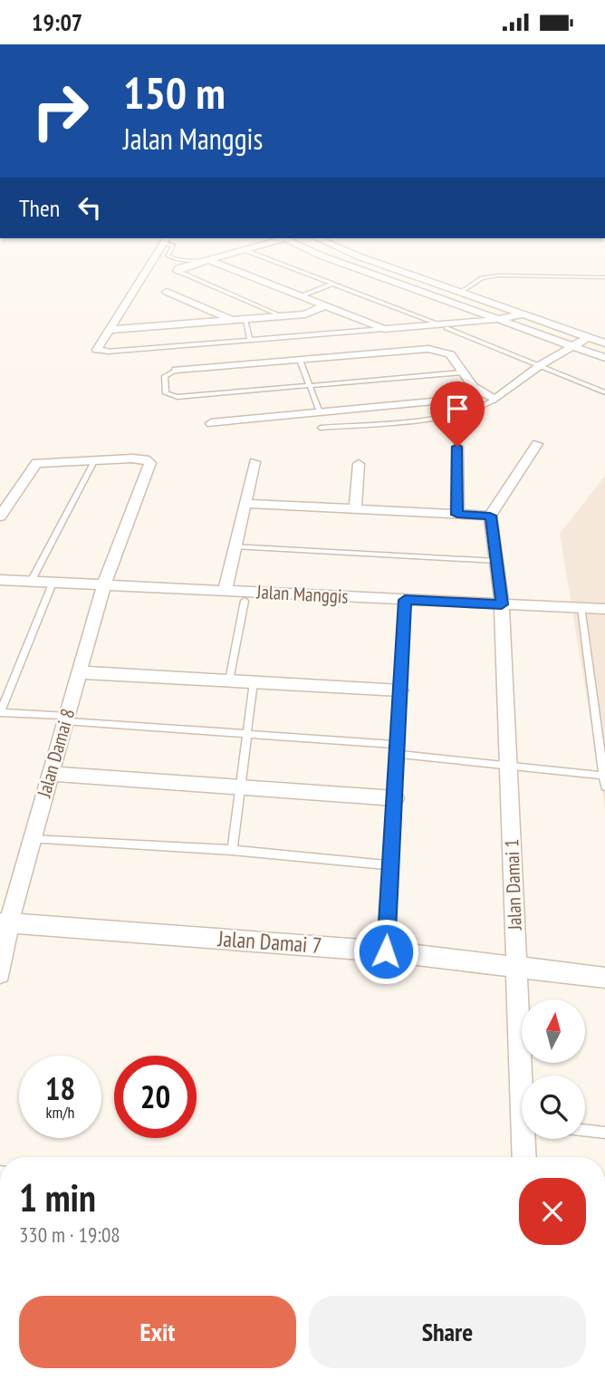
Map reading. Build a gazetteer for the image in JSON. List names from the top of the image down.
{
  "streets": {
    "street": [
      "Jalan Manggis",
      "Jalan Damai 8",
      "Jalan Damai 1",
      "Jalan Damai 7"
    ]
  },
  "crossings": [
    ["Jalan Manggis", "Jalan Damai 8"],
    ["Jalan Manggis", "Jalan Damai 1"],
    ["Jalan Damai 8", "Jalan Damai 7"],
    ["Jalan Damai 1", "Jalan Damai 7"]
  ],
  "north": "top",
  "page": {
    "status": "19:07",
    "turn": ["150 m", "Jalan Manggis"],
    "then": "Then",
    "speed": "18 km/h",
    "limit": "20",
    "heading": ["1 min", "330 m · 19:08"],
    "buttons": ["Exit", "Share"]
  }
}
